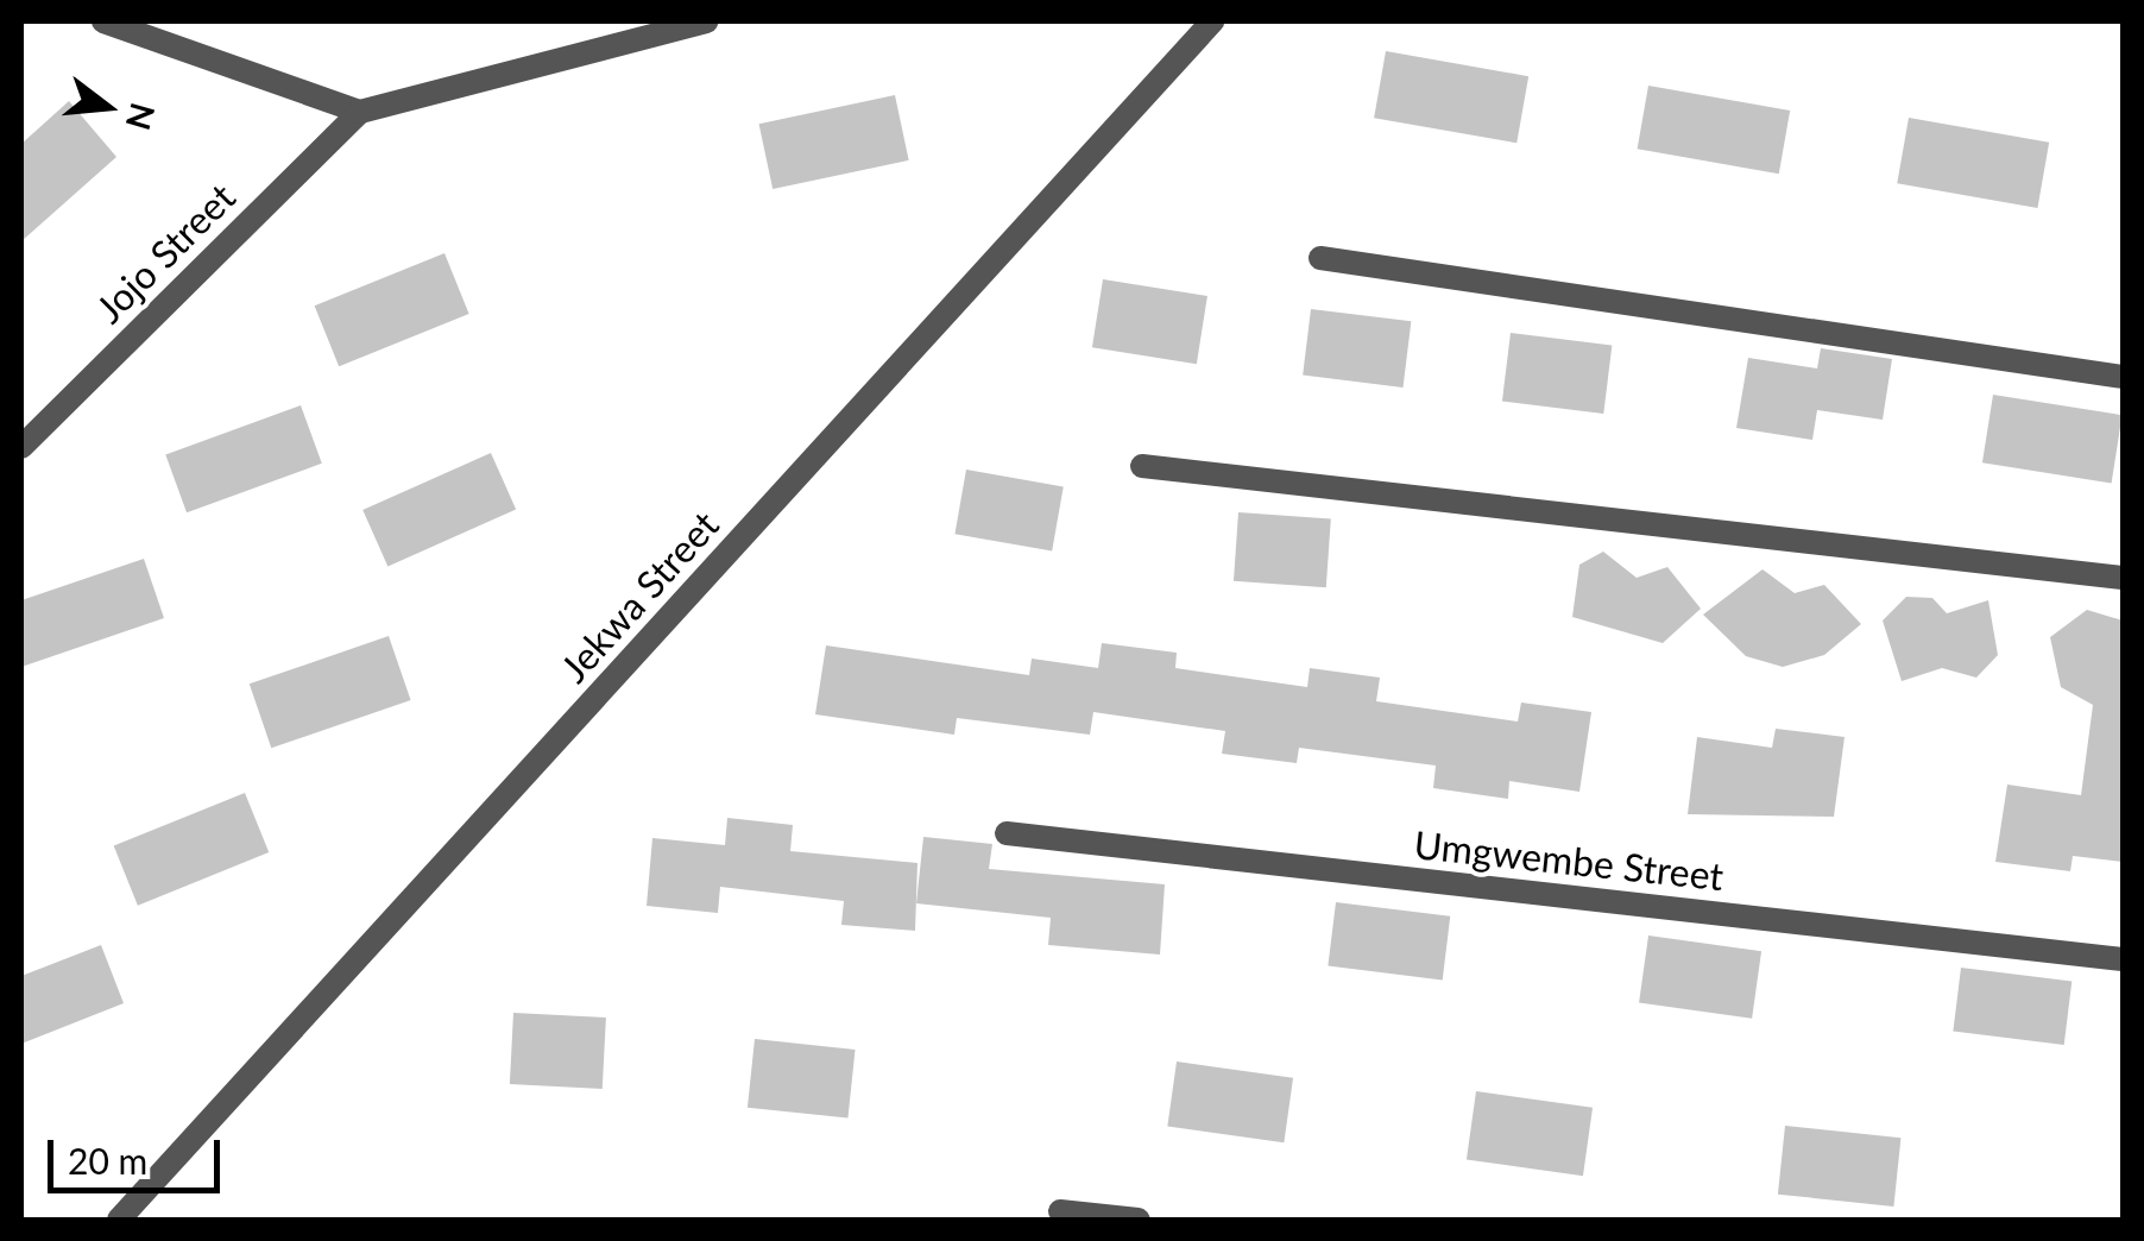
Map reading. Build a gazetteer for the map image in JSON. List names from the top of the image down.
{
  "streets": {
    "street": ["Jojo Street", "Jekwa Street", "Umgwembe Street"]
  },
  "scale_bar": "20 m",
  "north": "right"
}
